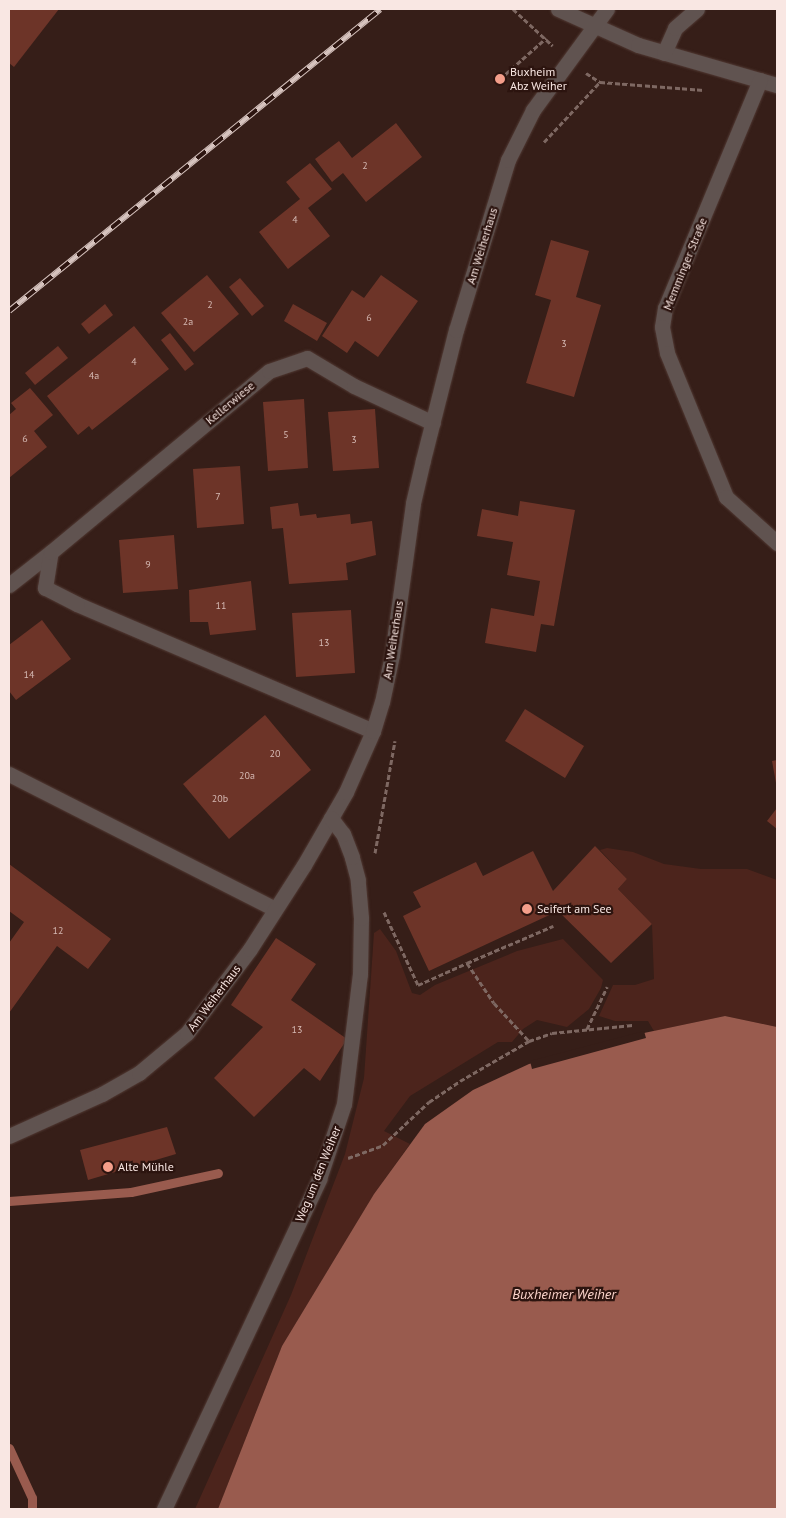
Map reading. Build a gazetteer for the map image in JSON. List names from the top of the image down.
{
  "streets": {
    "street": [
      "Am Weiherhaus",
      "Memminger Straße",
      "Kellerwiese",
      "Weg um den Weiher"
    ]
  },
  "crossings": [
    ["Am Weiherhaus", "Kellerwiese"],
    ["Am Weiherhaus", "Weg um den Weiher"]
  ],
  "water": ["Buxheimer Weiher"],
  "places": ["Buxheim Abz Weiher", "Seifert am See", "Alte Mühle"],
  "house_numbers": [
    "2",
    "4",
    "2",
    "6",
    "2a",
    "3",
    "4",
    "4a",
    "5",
    "6",
    "3",
    "7",
    "9",
    "11",
    "13",
    "14",
    "20",
    "20a",
    "20b",
    "12",
    "13"
  ]
}
